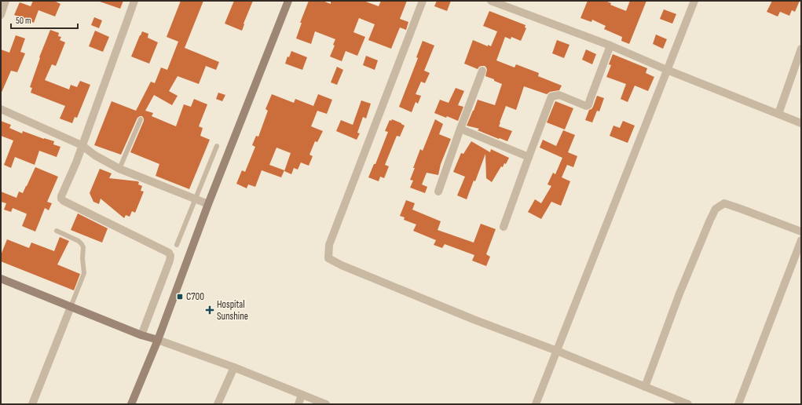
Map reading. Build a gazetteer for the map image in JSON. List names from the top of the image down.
{
  "places": {
    "transit": ["C700"],
    "health": ["Hospital Sunshine"]
  },
  "scale_bar": "50 m"
}
